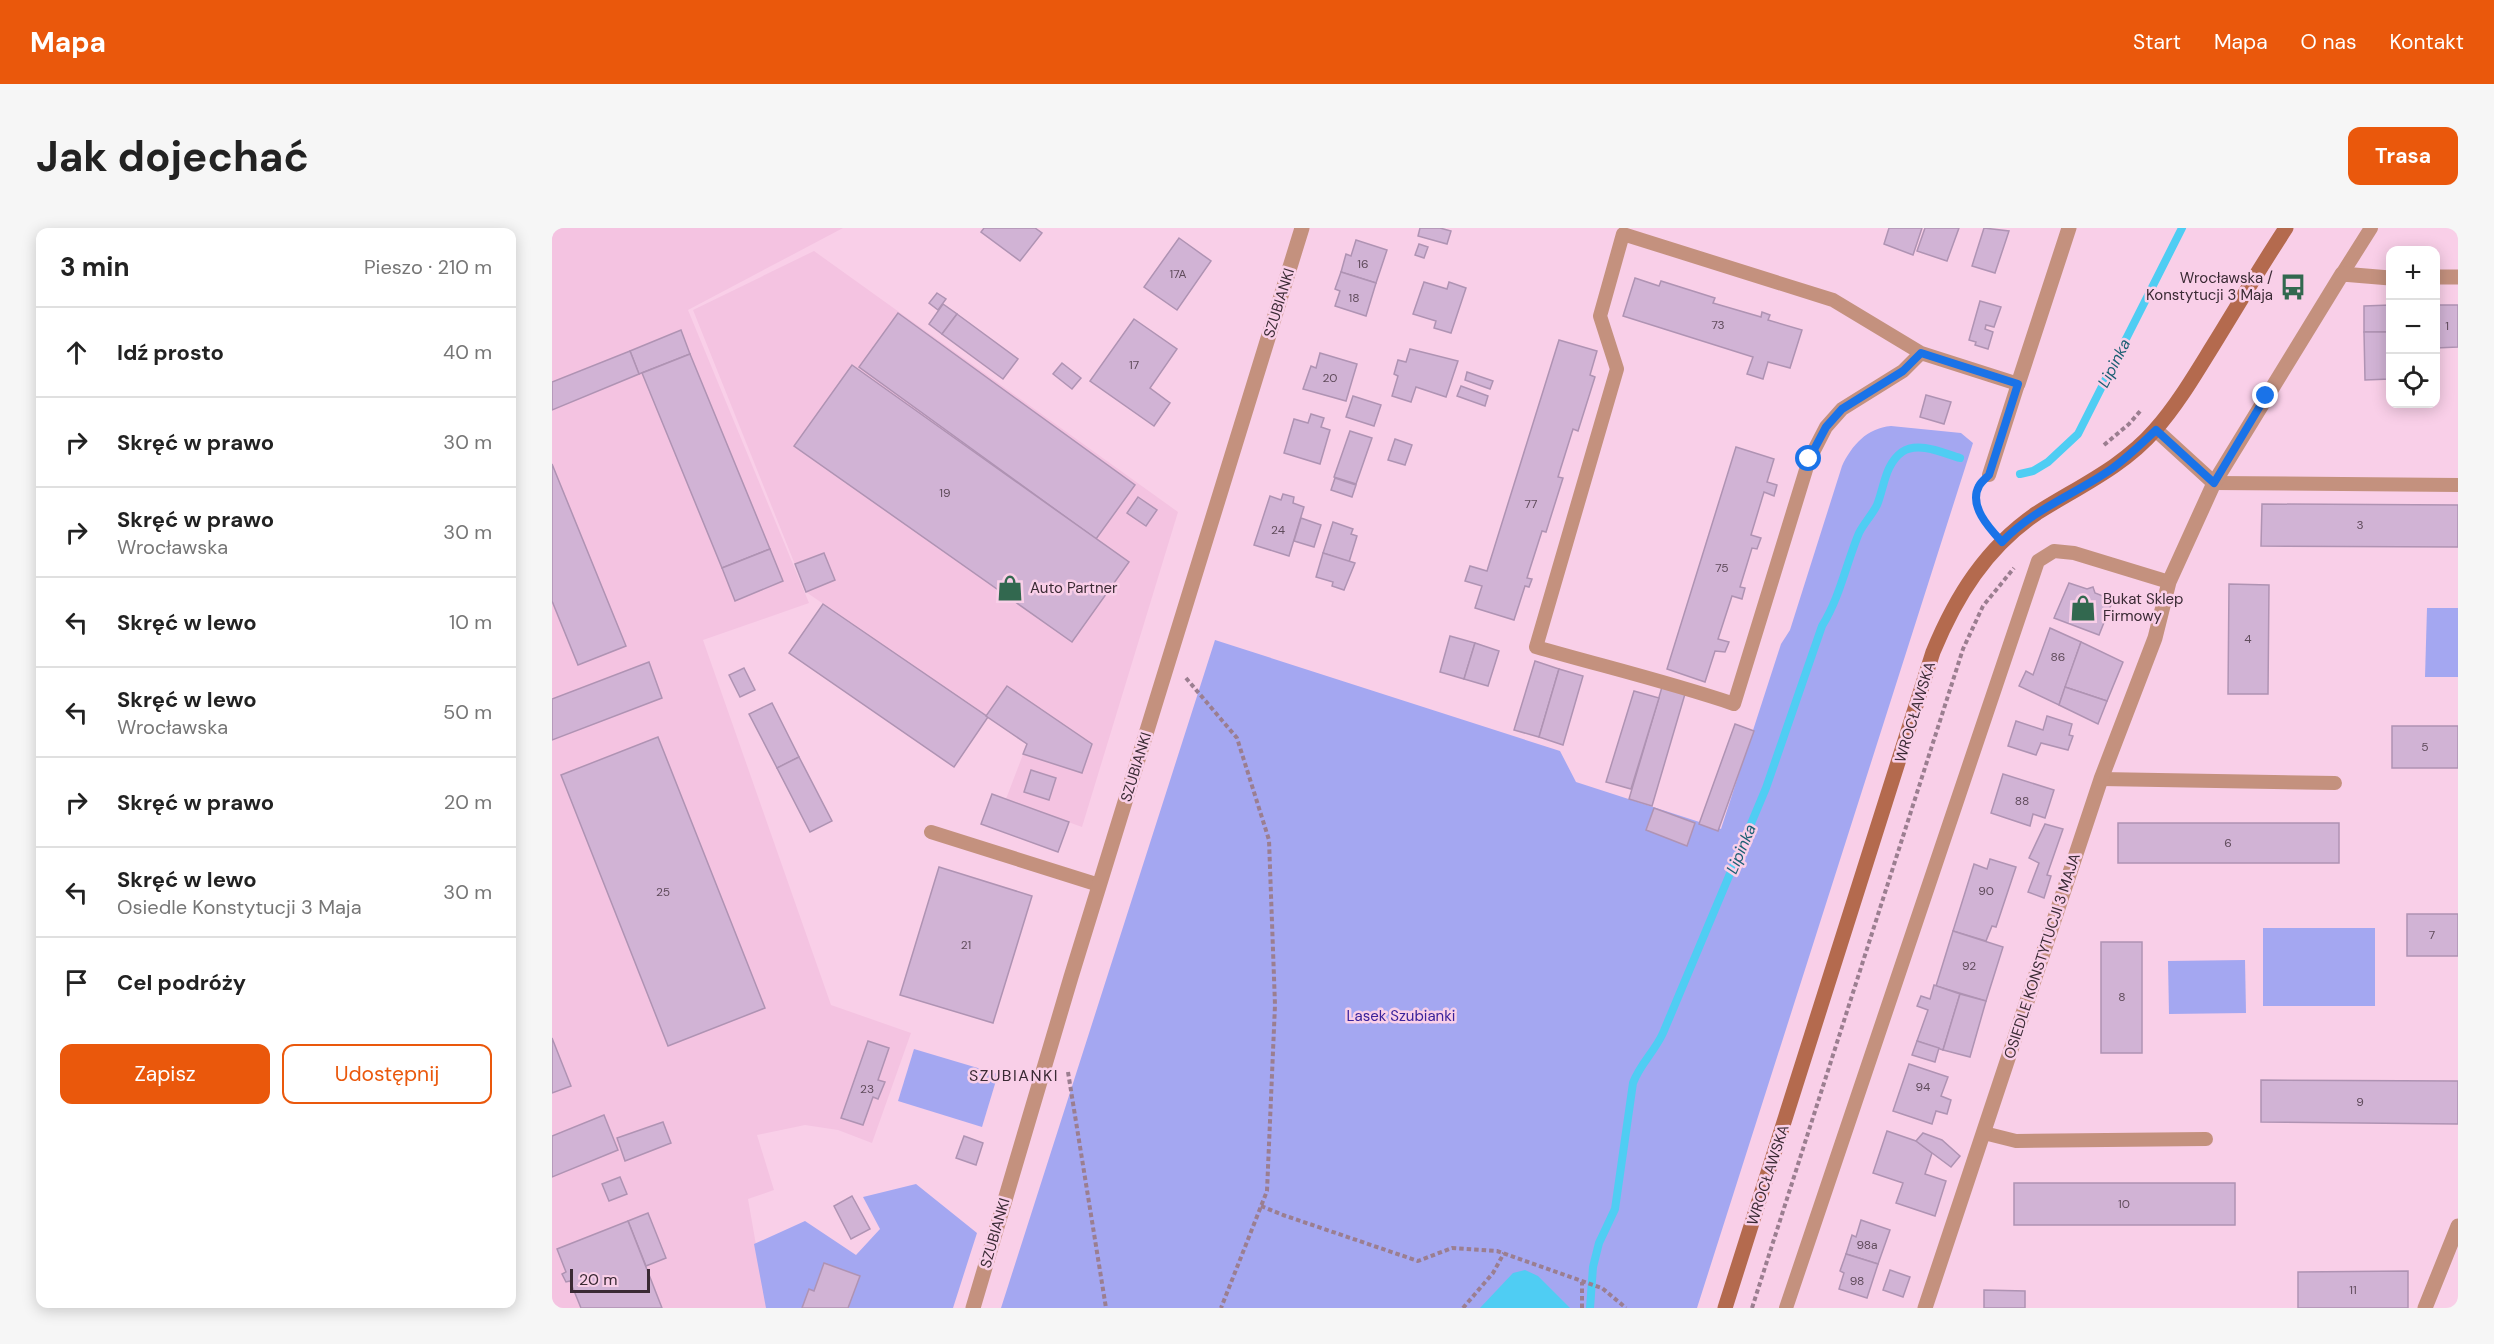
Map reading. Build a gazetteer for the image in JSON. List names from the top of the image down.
{
  "streets": {
    "street": ["SZUBIANKI", "WROCŁAWSKA", "OSIEDLE KONSTYTUCJI 3 MAJA"]
  },
  "districts": ["SZUBIANKI"],
  "water": ["Lipinka"],
  "parks": ["Lasek Szubianki"],
  "places": {
    "bus stop": ["Wrocławska / Konstytucji 3 Maja"],
    "shop": ["Auto Partner", "Bukat Sklep Firmowy"]
  },
  "house_numbers": [
    "16",
    "17A",
    "18",
    "73",
    "1",
    "17",
    "20",
    "19",
    "77",
    "3",
    "24",
    "75",
    "4",
    "86",
    "5",
    "88",
    "6",
    "90",
    "25",
    "7",
    "21",
    "92",
    "8",
    "94",
    "23",
    "9",
    "10",
    "98a",
    "98",
    "11"
  ],
  "scale_bar": "20 m",
  "page": {
    "header": "Mapa",
    "nav": [
      "Start",
      "Mapa",
      "O nas",
      "Kontakt"
    ],
    "buttons": [
      "Trasa",
      ["Zapisz", "Udostępnij"]
    ],
    "title": "Jak dojechać",
    "heading": ["3 min", "Pieszo · 210 m"],
    "map_buttons": ["+", "−"],
    "list": [
      ["Idź prosto", "40 m"],
      ["Skręć w prawo", "30 m"],
      ["Skręć w prawo", "Wrocławska", "30 m"],
      ["Skręć w lewo", "10 m"],
      ["Skręć w lewo", "Wrocławska", "50 m"],
      ["Skręć w prawo", "20 m"],
      ["Skręć w lewo", "Osiedle Konstytucji 3 Maja", "30 m"],
      "Cel podróży"
    ],
    "scale": "20 m"
  }
}
